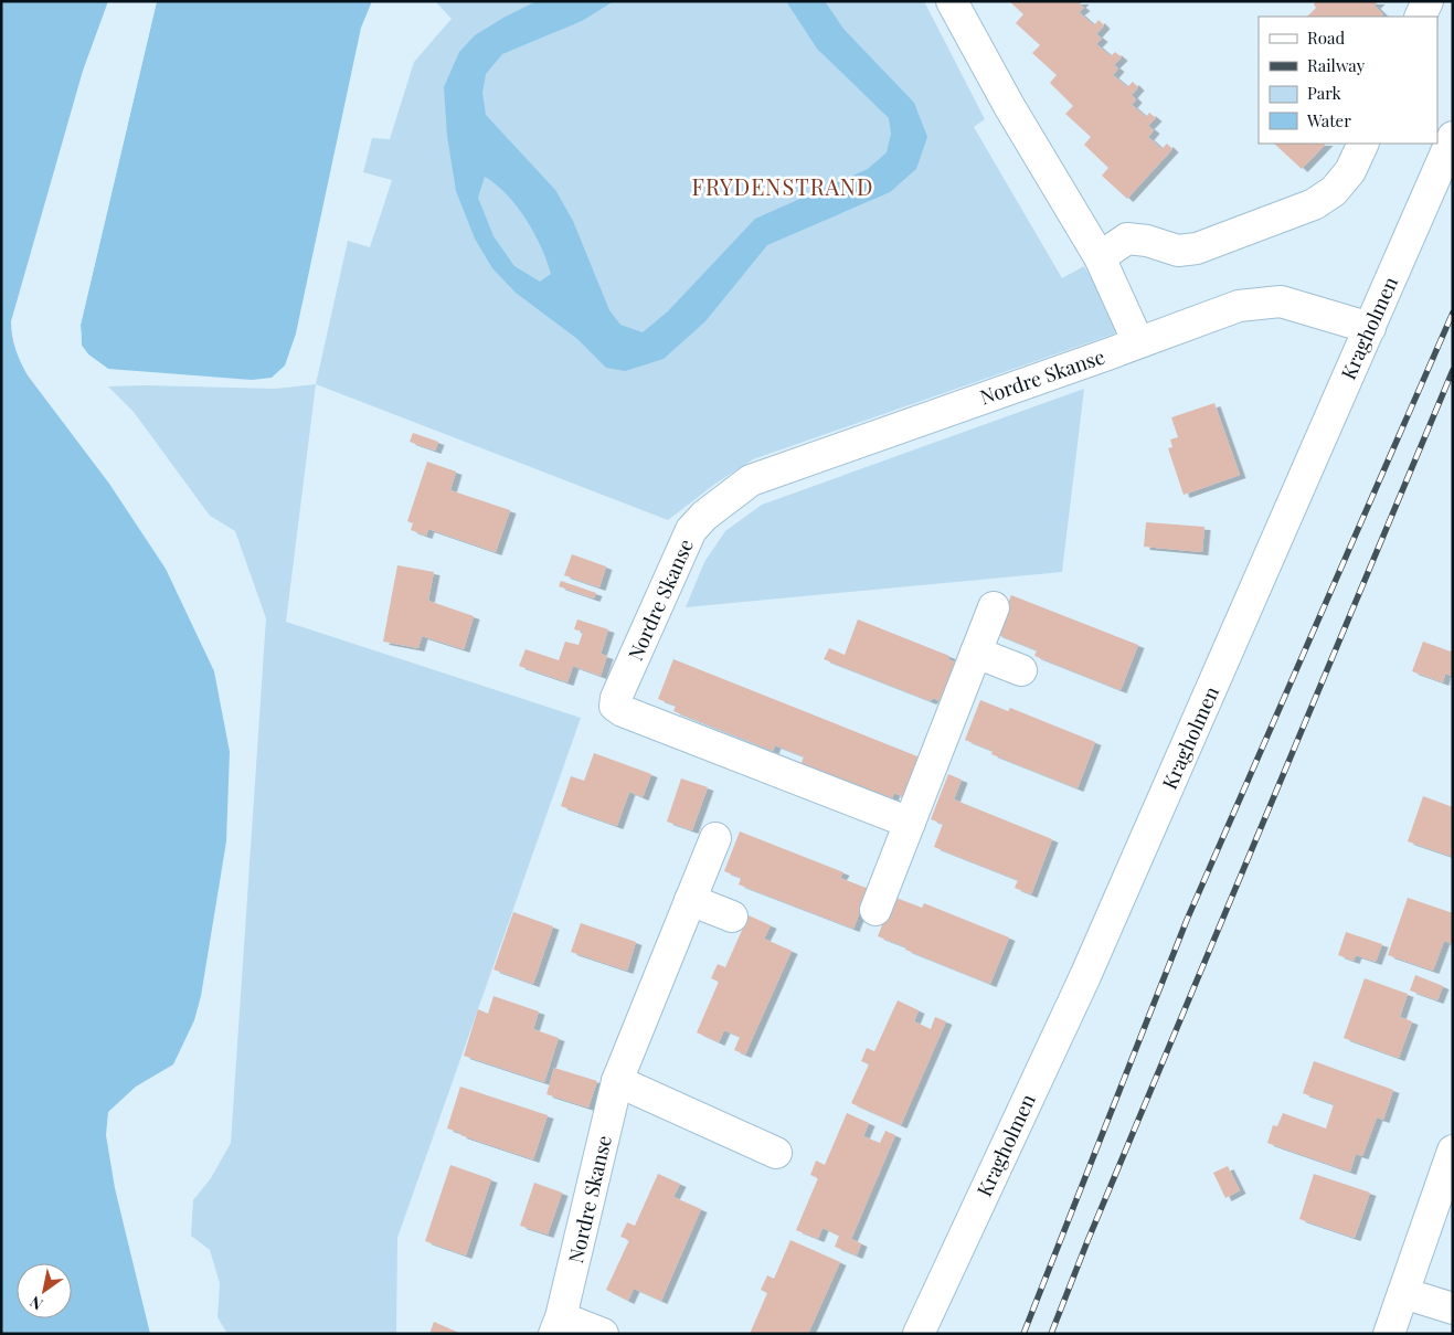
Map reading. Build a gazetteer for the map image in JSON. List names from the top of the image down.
{
  "streets": {
    "street": ["Kragholmen", "Nordre Skanse"]
  },
  "crossings": [
    ["Kragholmen", "Nordre Skanse"]
  ],
  "districts": ["FRYDENSTRAND"],
  "legend": [
    "Road",
    "Railway",
    "Park",
    "Water"
  ],
  "north": "bottom left"
}
